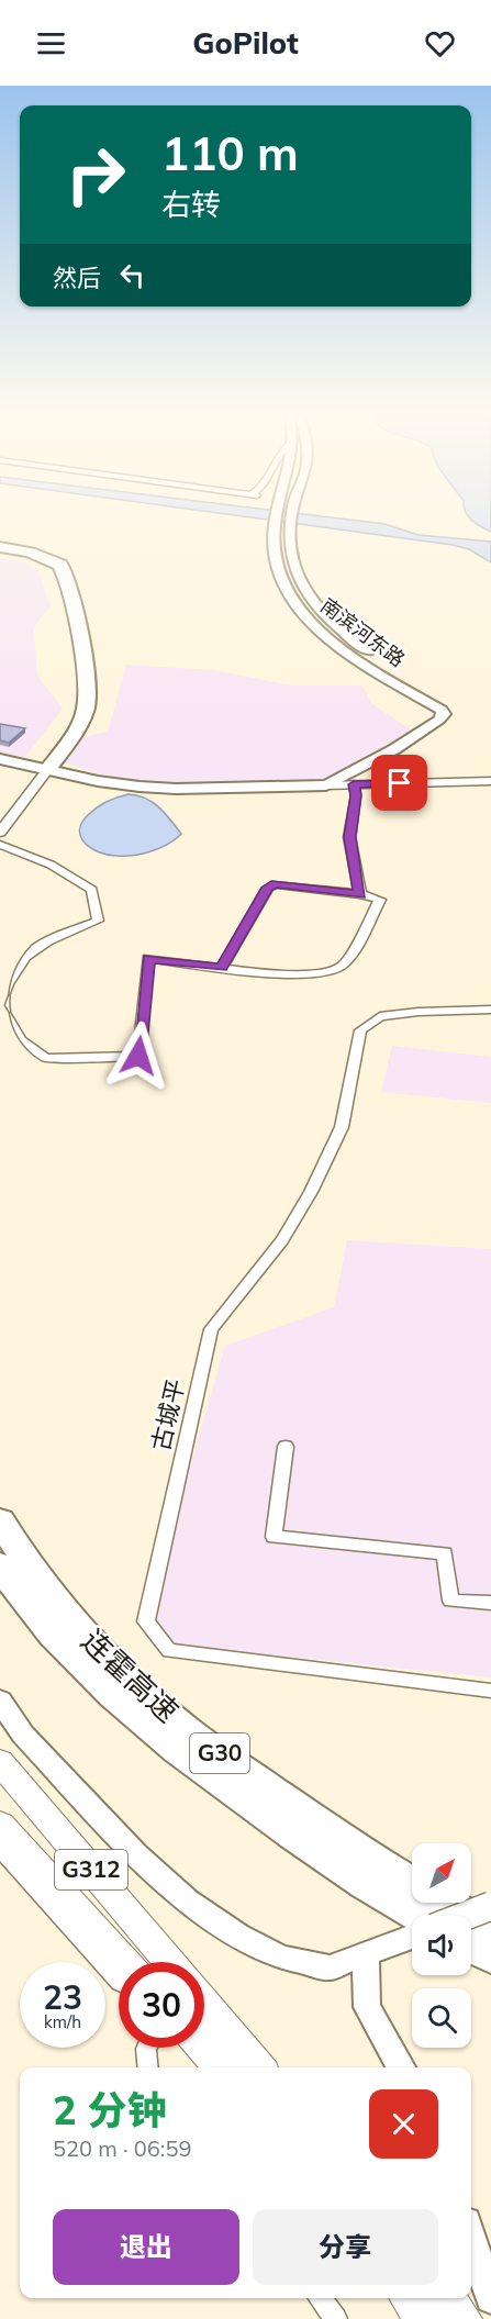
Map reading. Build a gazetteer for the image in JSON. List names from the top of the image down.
{
  "streets": {
    "highway": ["连霍高速", "G30", "G312"],
    "main road": ["南滨河东路"],
    "street": ["古城平"]
  },
  "north": "top right",
  "page": {
    "header": "GoPilot",
    "turn": ["110 m", "右转"],
    "then": "然后",
    "speed": "23 km/h",
    "limit": "30",
    "heading": ["2 分钟", "520 m · 06:59"],
    "buttons": ["退出", "分享"]
  }
}
